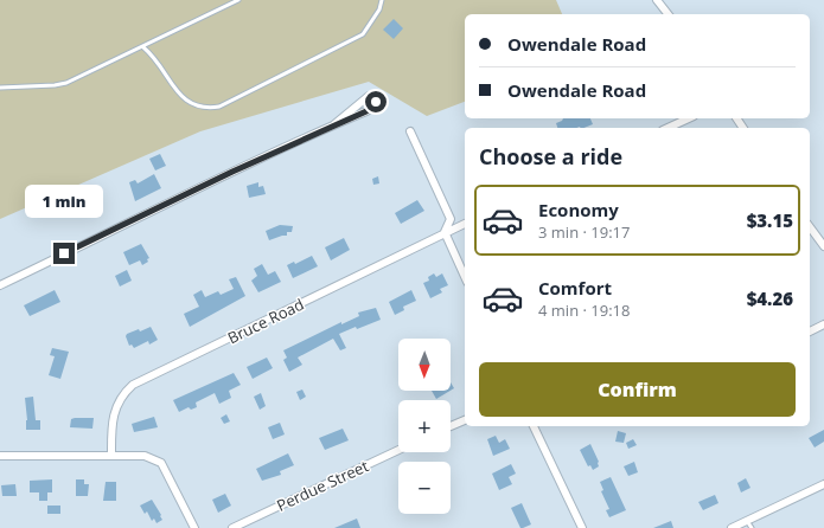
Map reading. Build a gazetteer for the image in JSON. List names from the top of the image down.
{
  "streets": {
    "street": ["Bruce Road", "Perdue Street"]
  },
  "north": "bottom",
  "page": {
    "banner": ["Owendale Road", "Owendale Road"],
    "heading": "Choose a ride",
    "bubble": "1 min",
    "list": [
      {
        "name": "Economy",
        "note": "3 min · 19:17",
        "value": "$3.15"
      },
      {
        "name": "Comfort",
        "note": "4 min · 19:18",
        "value": "$4.26"
      }
    ],
    "map_buttons": ["+", "−"],
    "buttons": "Confirm"
  }
}
